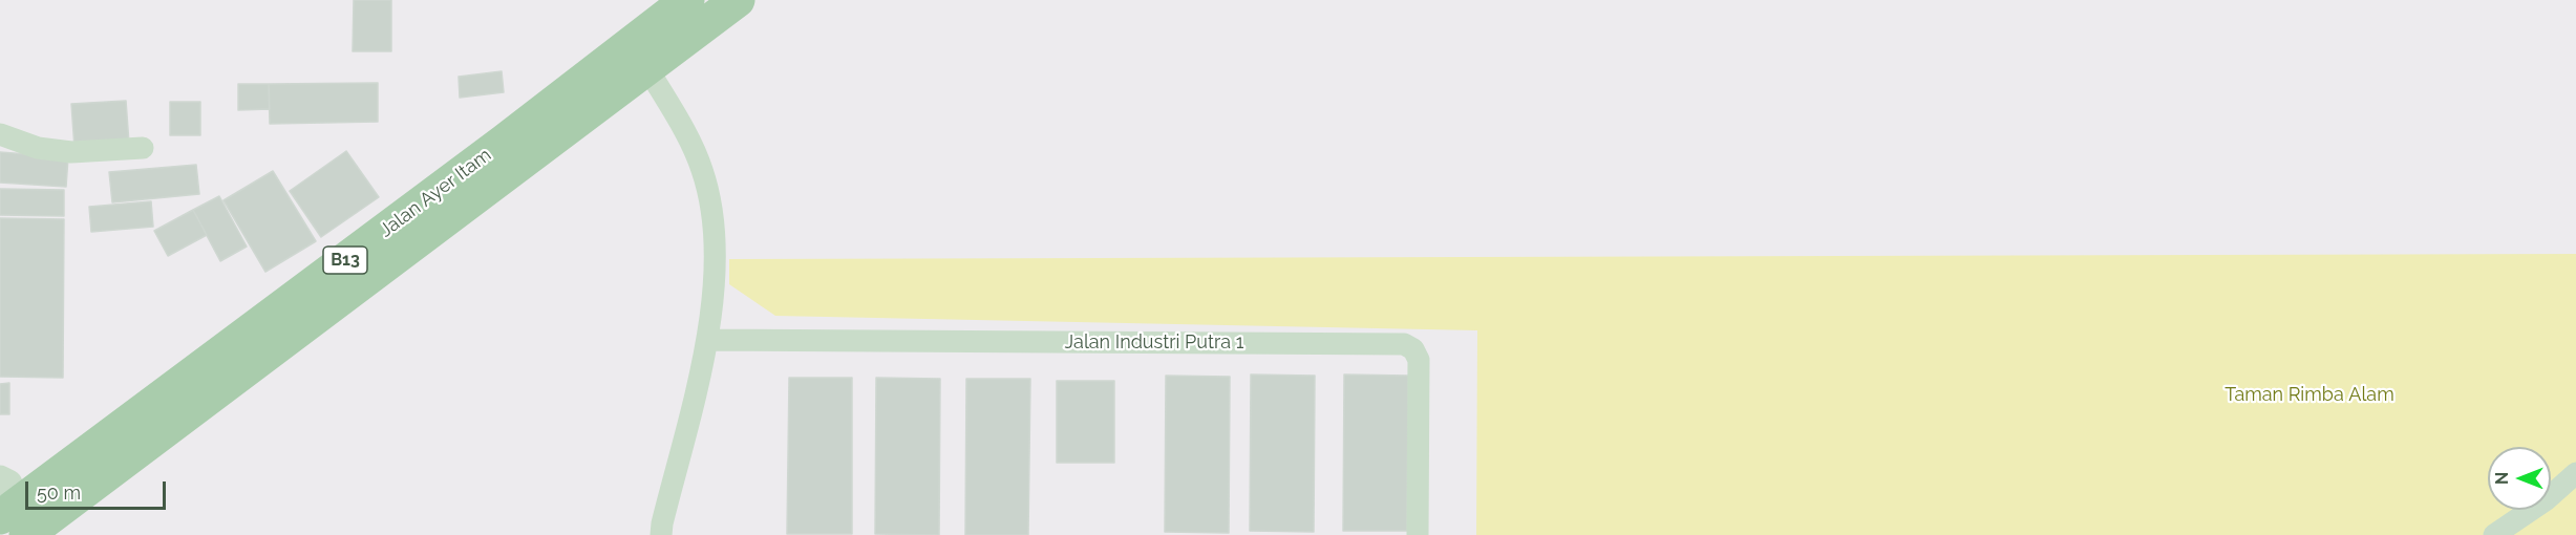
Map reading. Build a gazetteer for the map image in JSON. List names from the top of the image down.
{
  "streets": {
    "main road": ["Jalan Ayer Itam", "B13"],
    "street": ["Jalan Industri Putra 1"]
  },
  "crossings": [
    ["Jalan Ayer Itam", "B13"]
  ],
  "parks": ["Taman Rimba Alam"],
  "scale_bar": "50 m",
  "north": "left"
}
